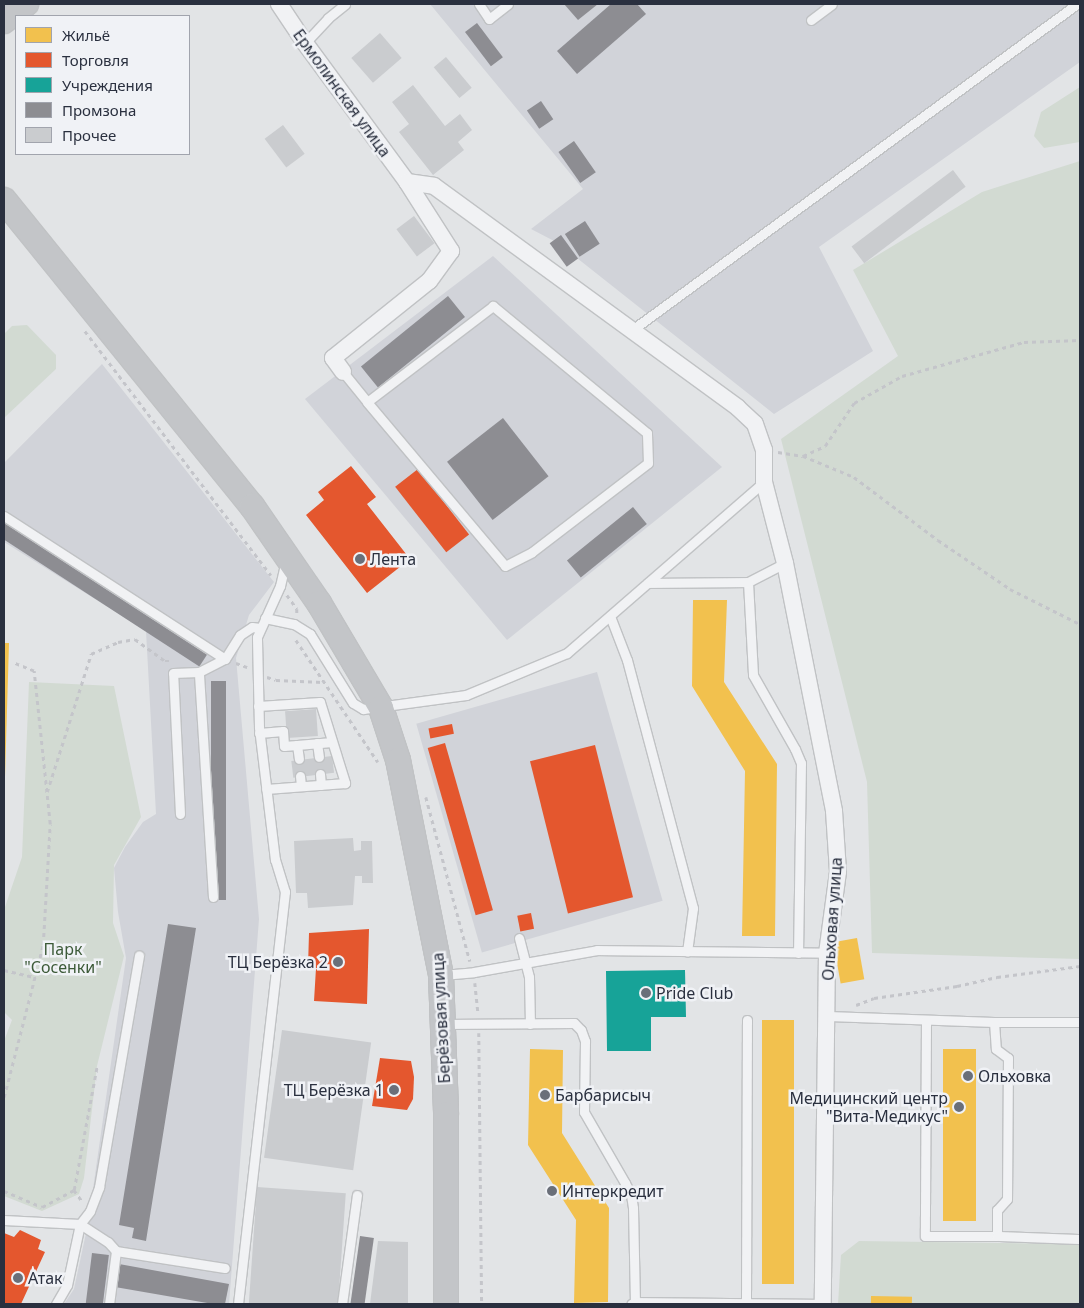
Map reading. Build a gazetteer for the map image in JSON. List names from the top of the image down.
{
  "streets": {
    "street": ["Ермолинская улица", "Ольховая улица", "Берёзовая улица"]
  },
  "crossings": [
    ["Ермолинская улица", "Ольховая улица"]
  ],
  "parks": ["Парк \"Сосенки\""],
  "places": [
    "Лента",
    "ТЦ Берёзка 2",
    "Pride Club",
    "Ольховка",
    "ТЦ Берёзка 1",
    "Барбарисыч",
    "Медицинский центр \"Вита-Медикус\"",
    "Интеркредит",
    "Атак"
  ],
  "legend": [
    "Жильё",
    "Торговля",
    "Учреждения",
    "Промзона",
    "Прочее"
  ]
}
